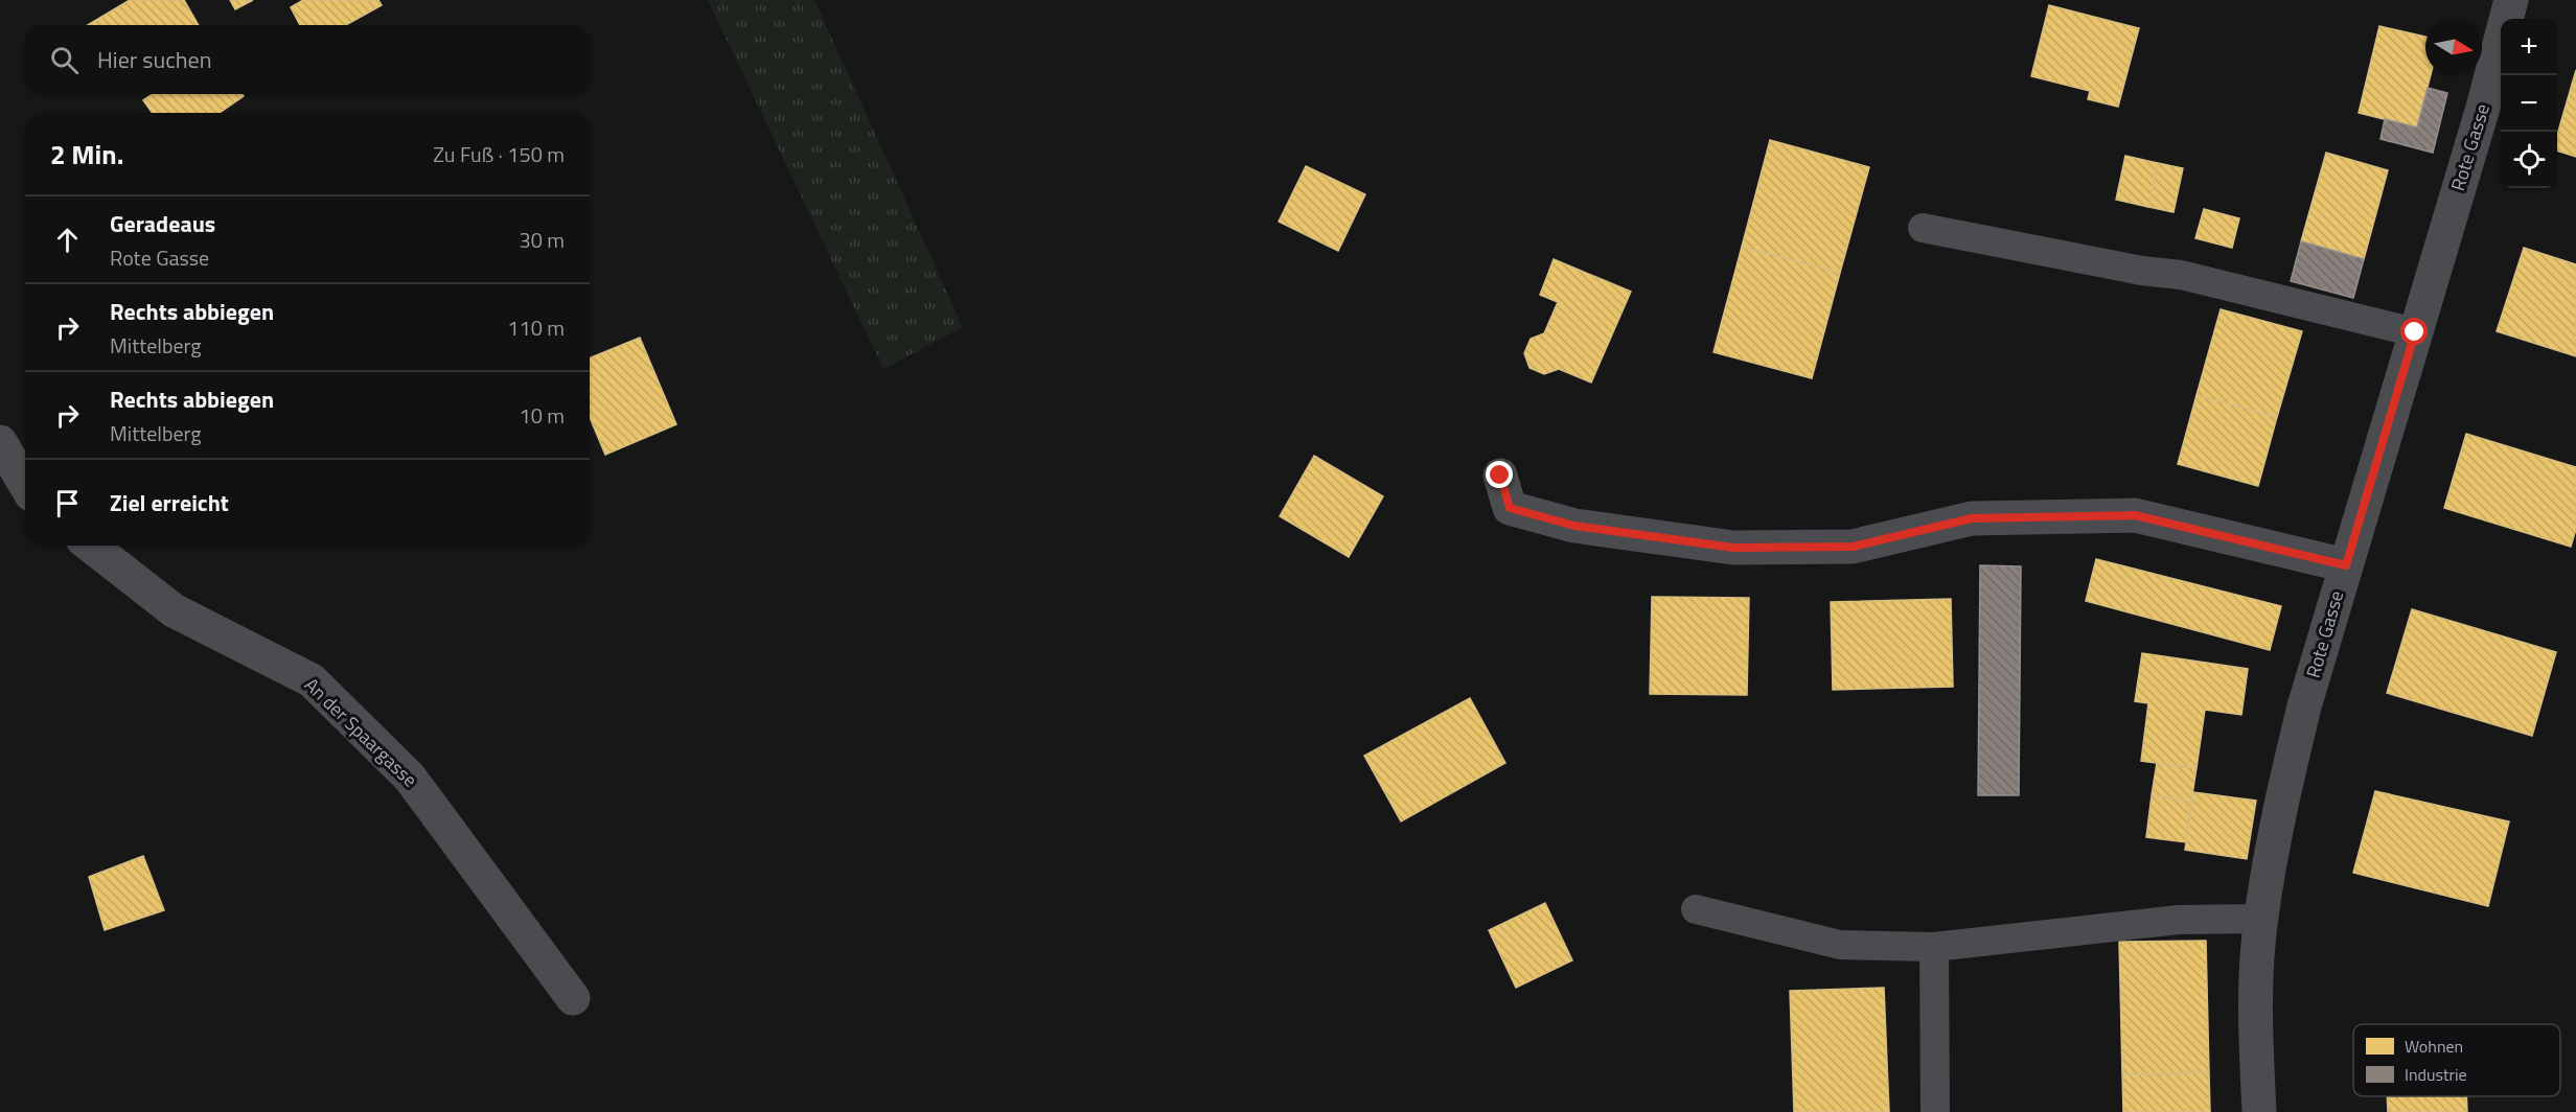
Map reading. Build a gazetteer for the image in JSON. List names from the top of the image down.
{
  "streets": {
    "street": ["Rote Gasse", "An der Spaargasse"]
  },
  "legend": ["Wohnen", "Industrie"],
  "north": "right",
  "page": {
    "map_buttons": ["+", "−"],
    "search": "Hier suchen",
    "heading": ["2 Min.", "Zu Fuß · 150 m"],
    "list": [
      ["Geradeaus", "Rote Gasse", "30 m"],
      ["Rechts abbiegen", "Mittelberg", "110 m"],
      ["Rechts abbiegen", "Mittelberg", "10 m"],
      "Ziel erreicht"
    ]
  }
}
